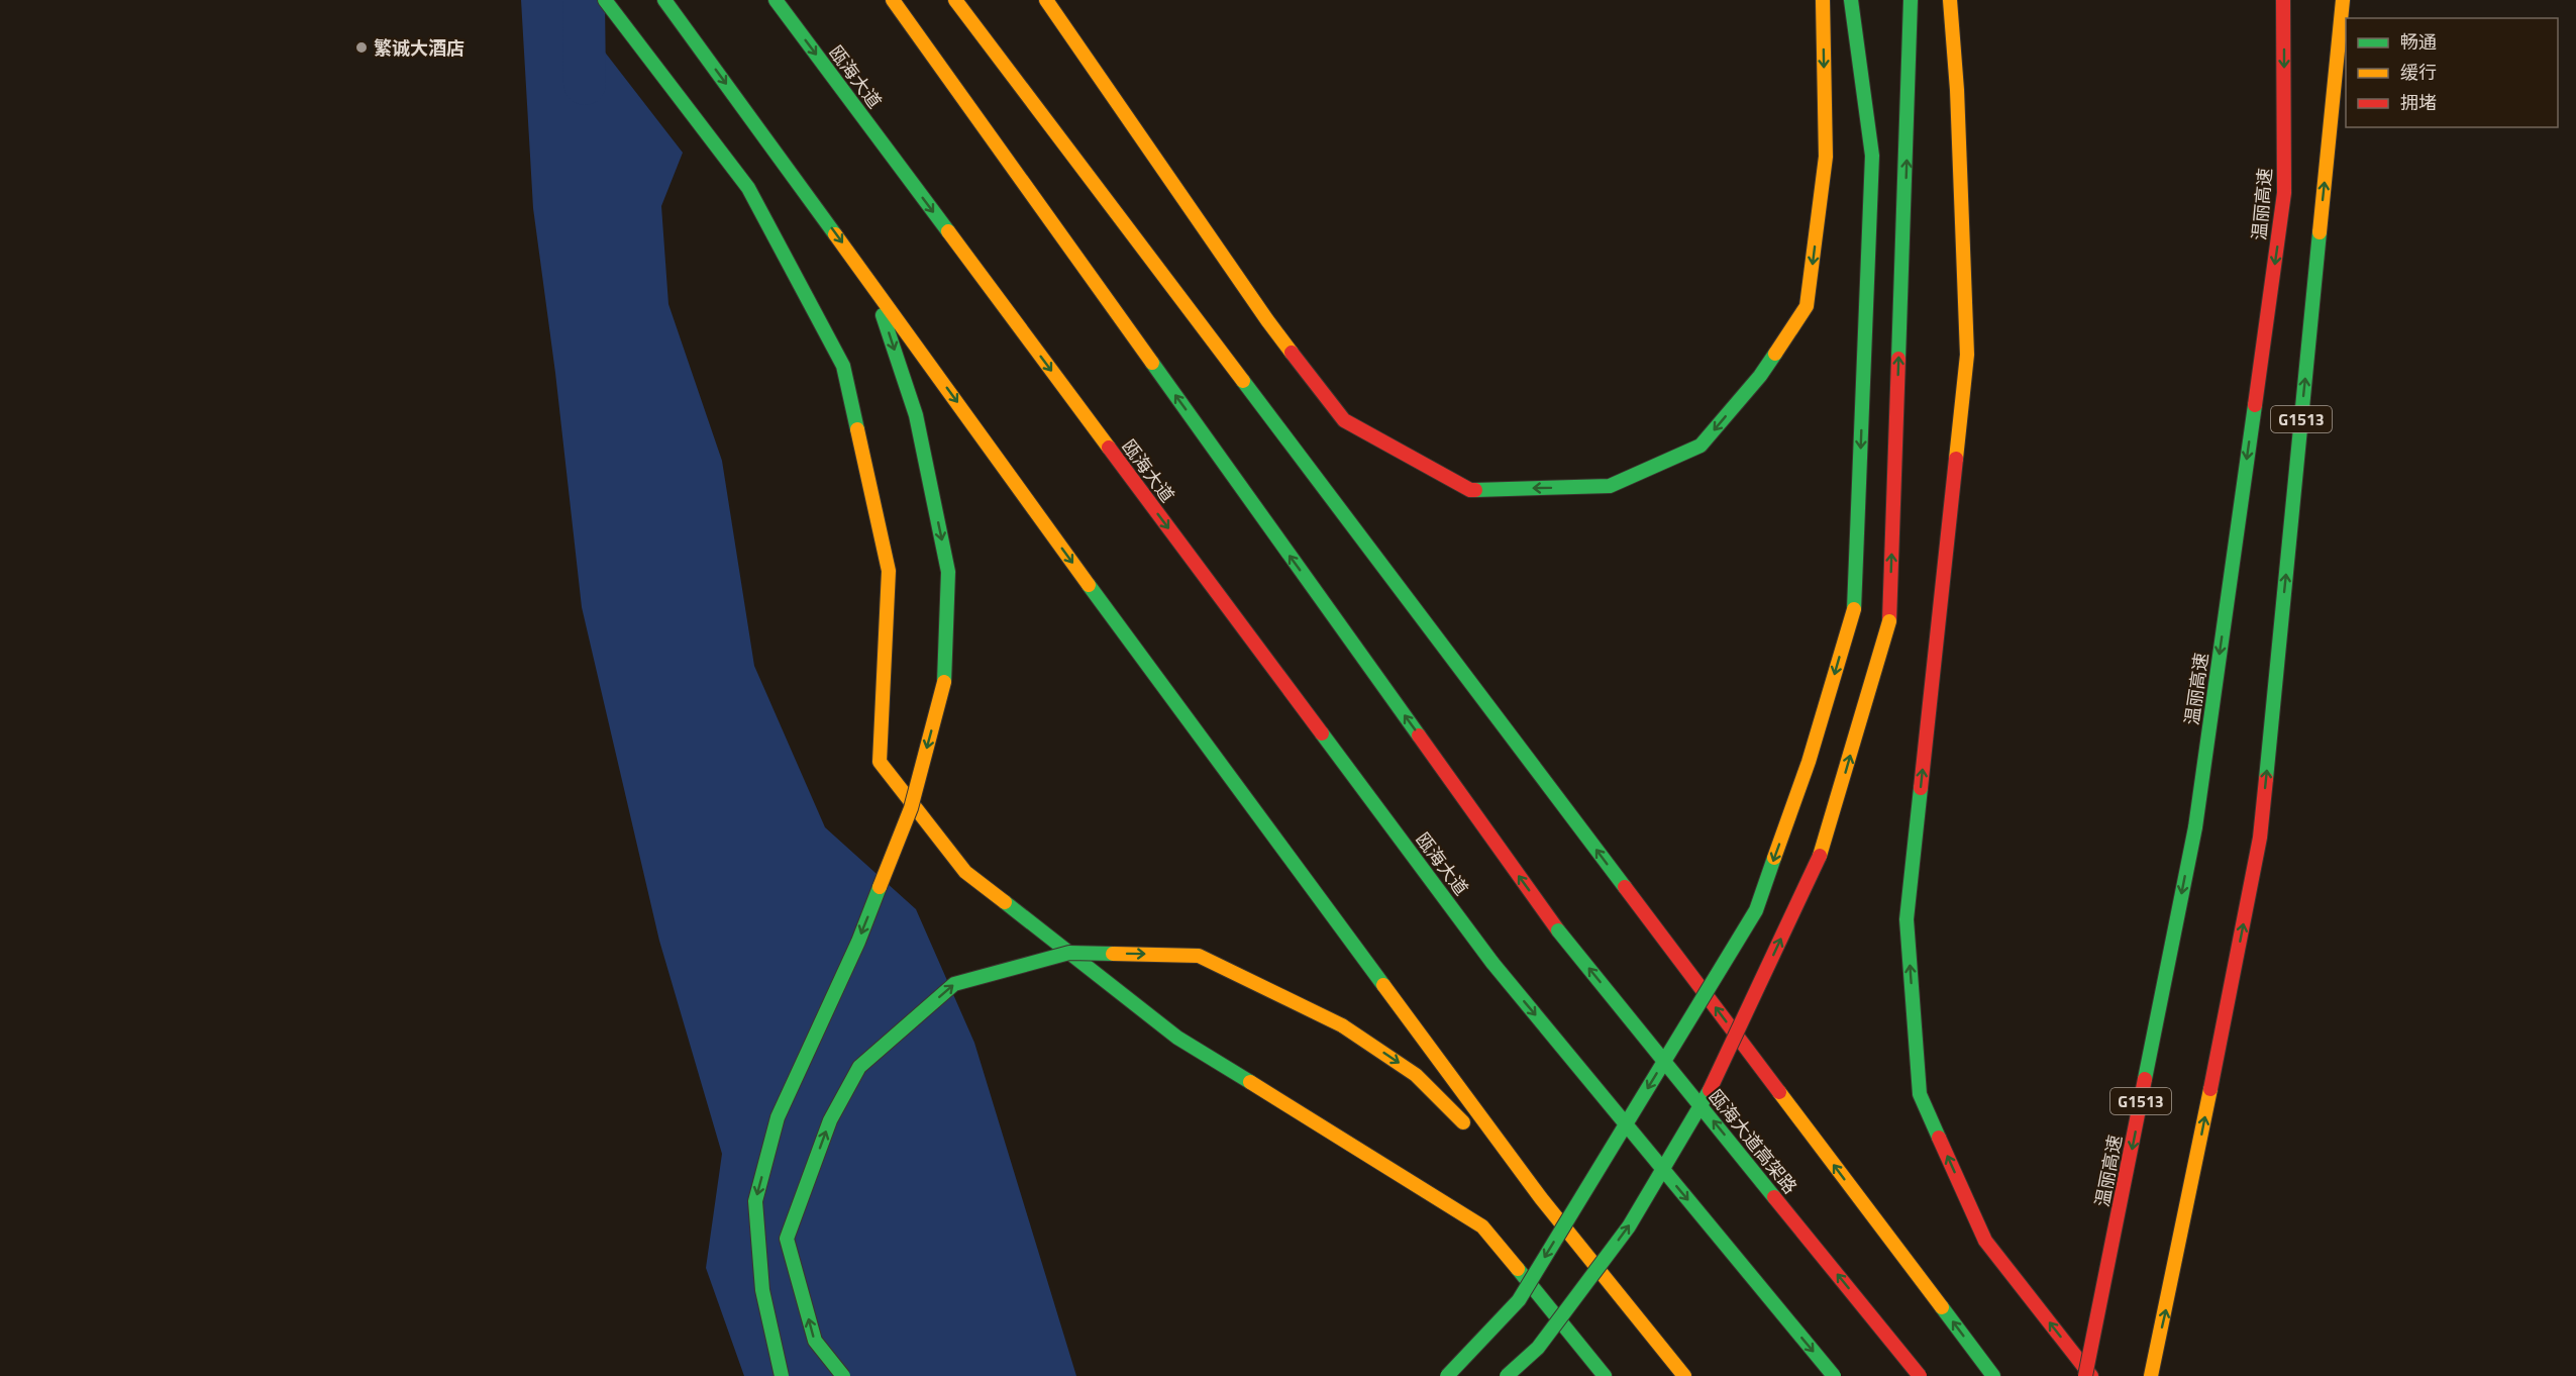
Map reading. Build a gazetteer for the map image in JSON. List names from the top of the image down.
{
  "streets": {
    "main road": [
      "瓯海大道",
      "温丽高速",
      "G1513",
      "瓯海大道高架路"
    ]
  },
  "places": ["繁诚大酒店"],
  "legend": ["畅通", "缓行", "拥堵"]
}
